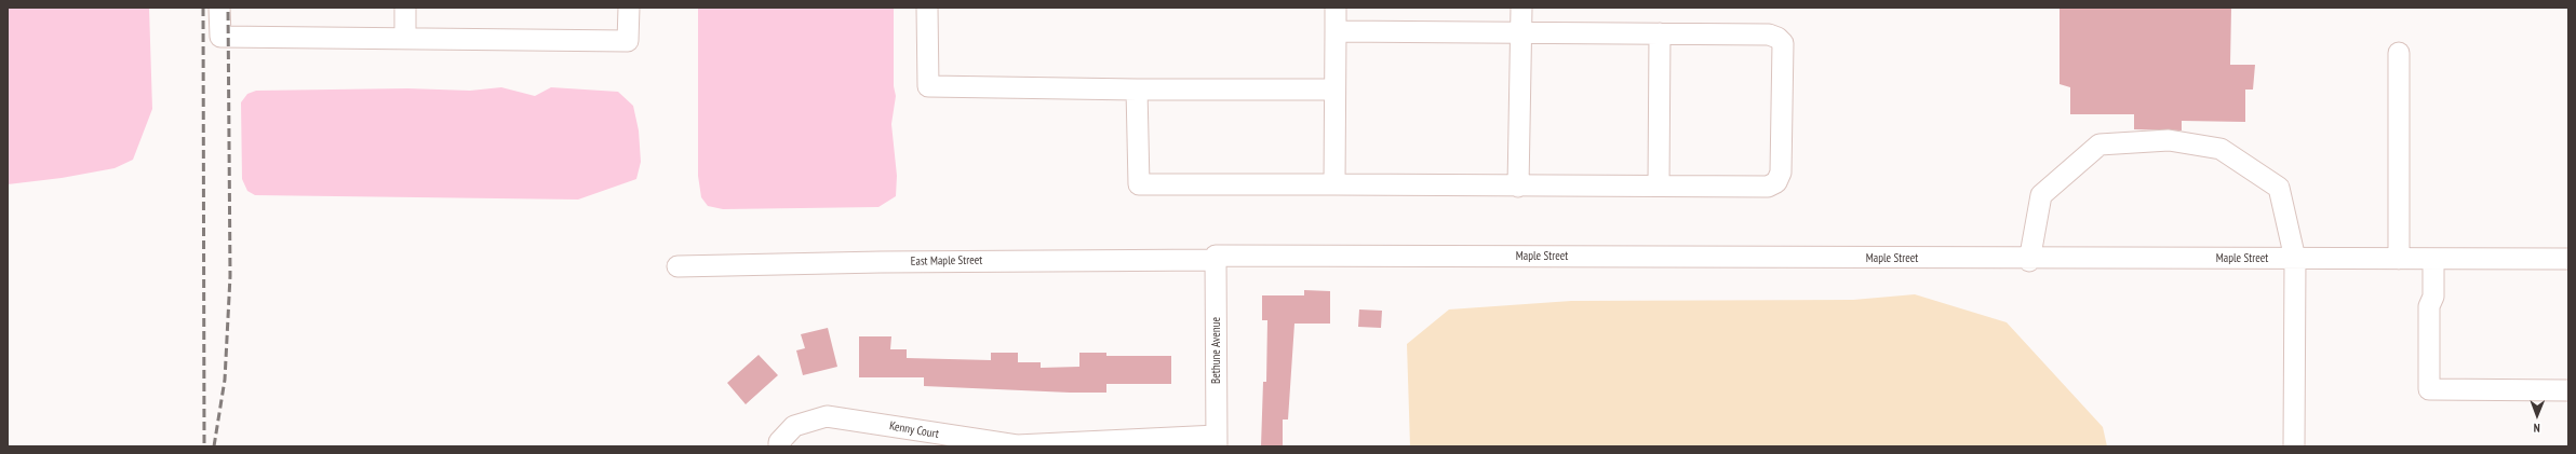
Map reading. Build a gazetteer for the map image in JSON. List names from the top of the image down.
{
  "streets": {
    "street": [
      "Maple Street",
      "East Maple Street",
      "Bethune Avenue",
      "Kenny Court"
    ]
  },
  "crossings": [
    ["Maple Street", "East Maple Street"],
    ["Maple Street", "Bethune Avenue"],
    ["East Maple Street", "Bethune Avenue"],
    ["Bethune Avenue", "Kenny Court"]
  ],
  "north": "bottom"
}
